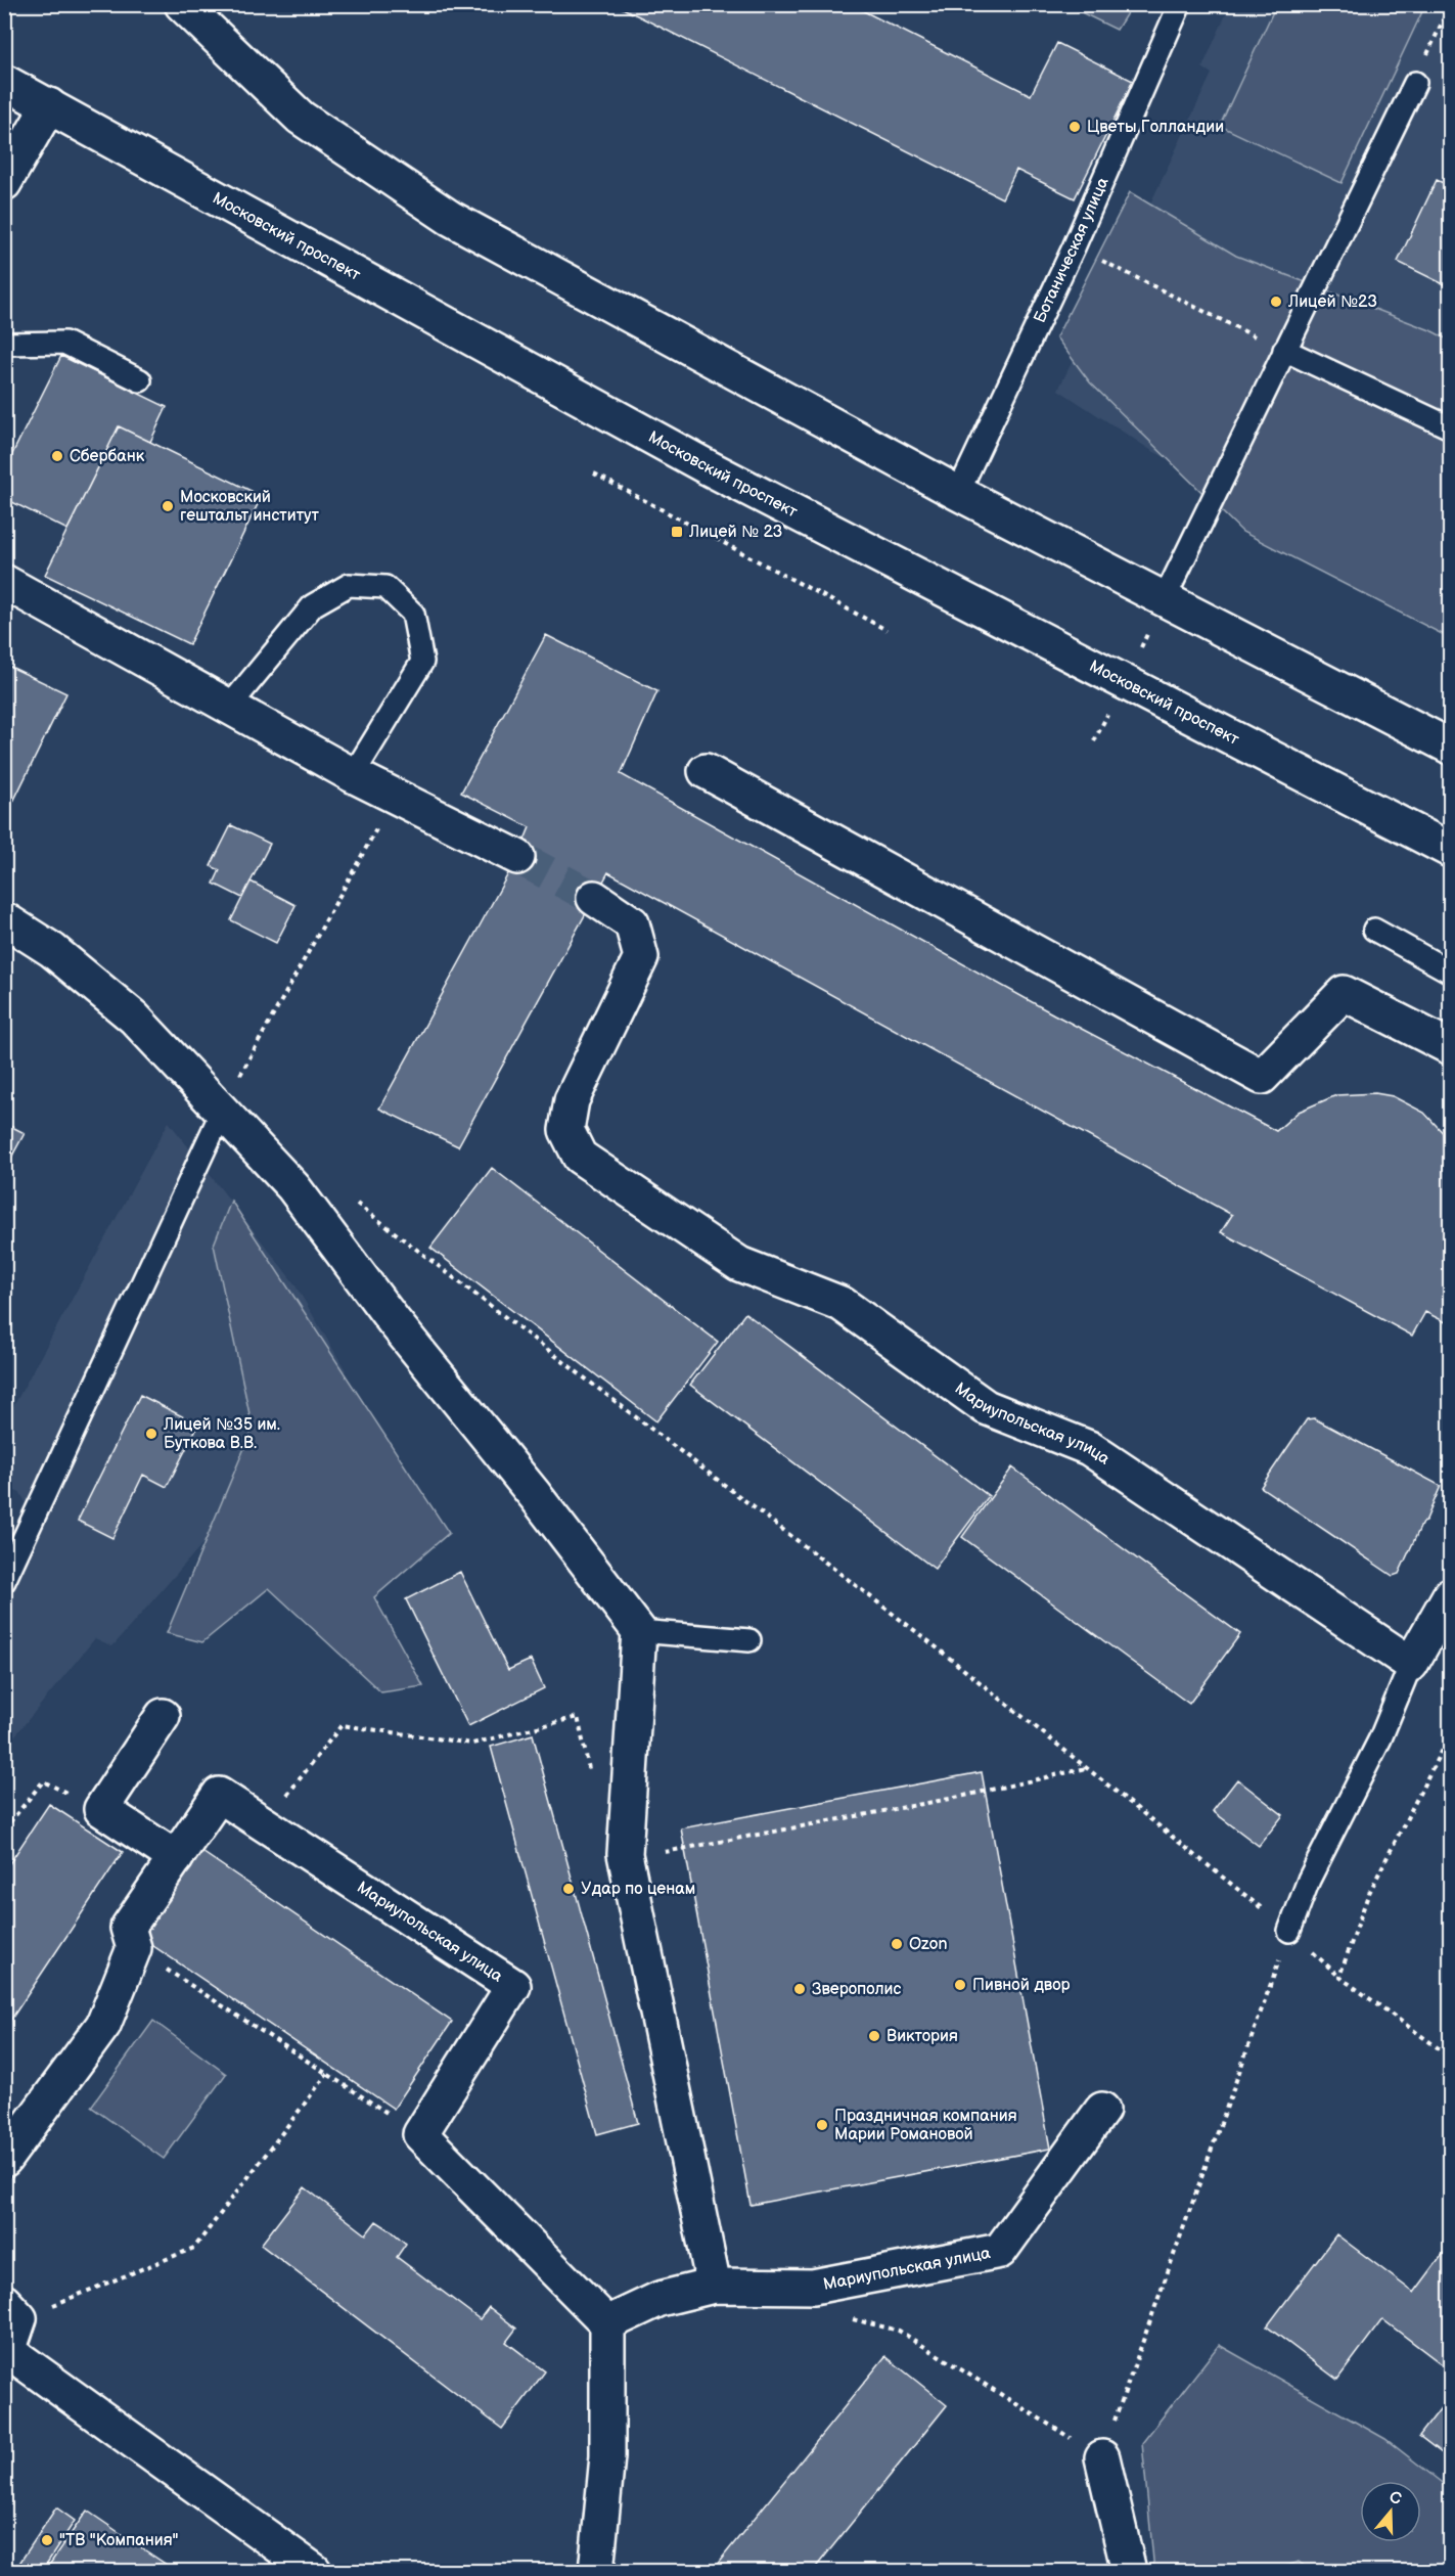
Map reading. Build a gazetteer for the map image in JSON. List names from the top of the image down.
{
  "streets": {
    "street": ["Московский проспект", "Мариупольская улица"],
    "lane": ["Ботаническая улица"]
  },
  "places": {
    "other": [
      "Цветы Голландии",
      "Лицей №23",
      "Сбербанк",
      "Московский гештальт институт",
      "Лицей №35 им. Буткова В.В.",
      "Удар по ценам",
      "Ozon",
      "Пивной двор",
      "Зверополис",
      "Виктория",
      "Праздничная компания Марии Романовой",
      "\"ТВ \"Компания\""
    ],
    "transit": ["Лицей № 23"]
  },
  "north": "top"
}
